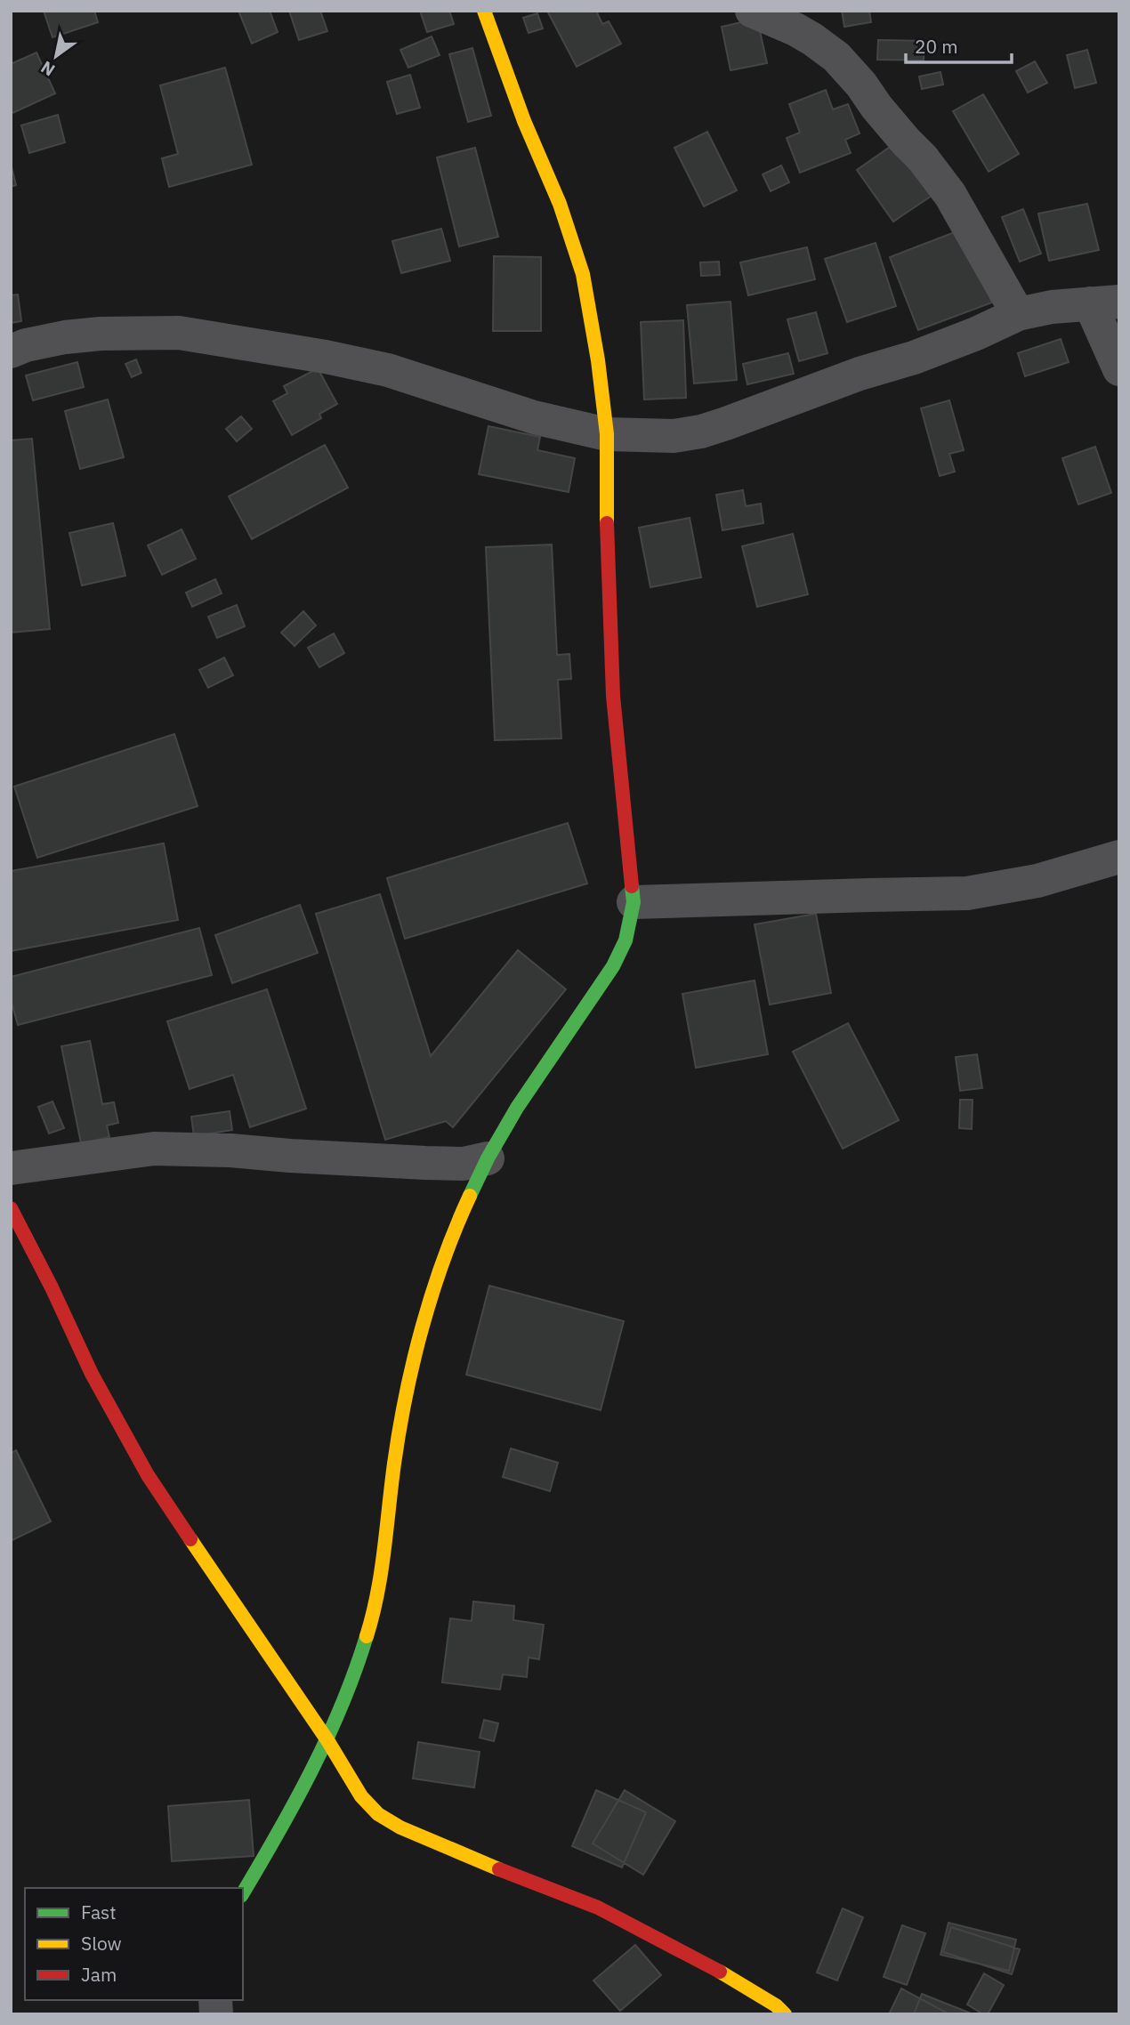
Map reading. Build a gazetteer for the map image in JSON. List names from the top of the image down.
{
  "legend": ["Fast", "Slow", "Jam"],
  "scale_bar": "20 m",
  "north": "bottom left"
}
